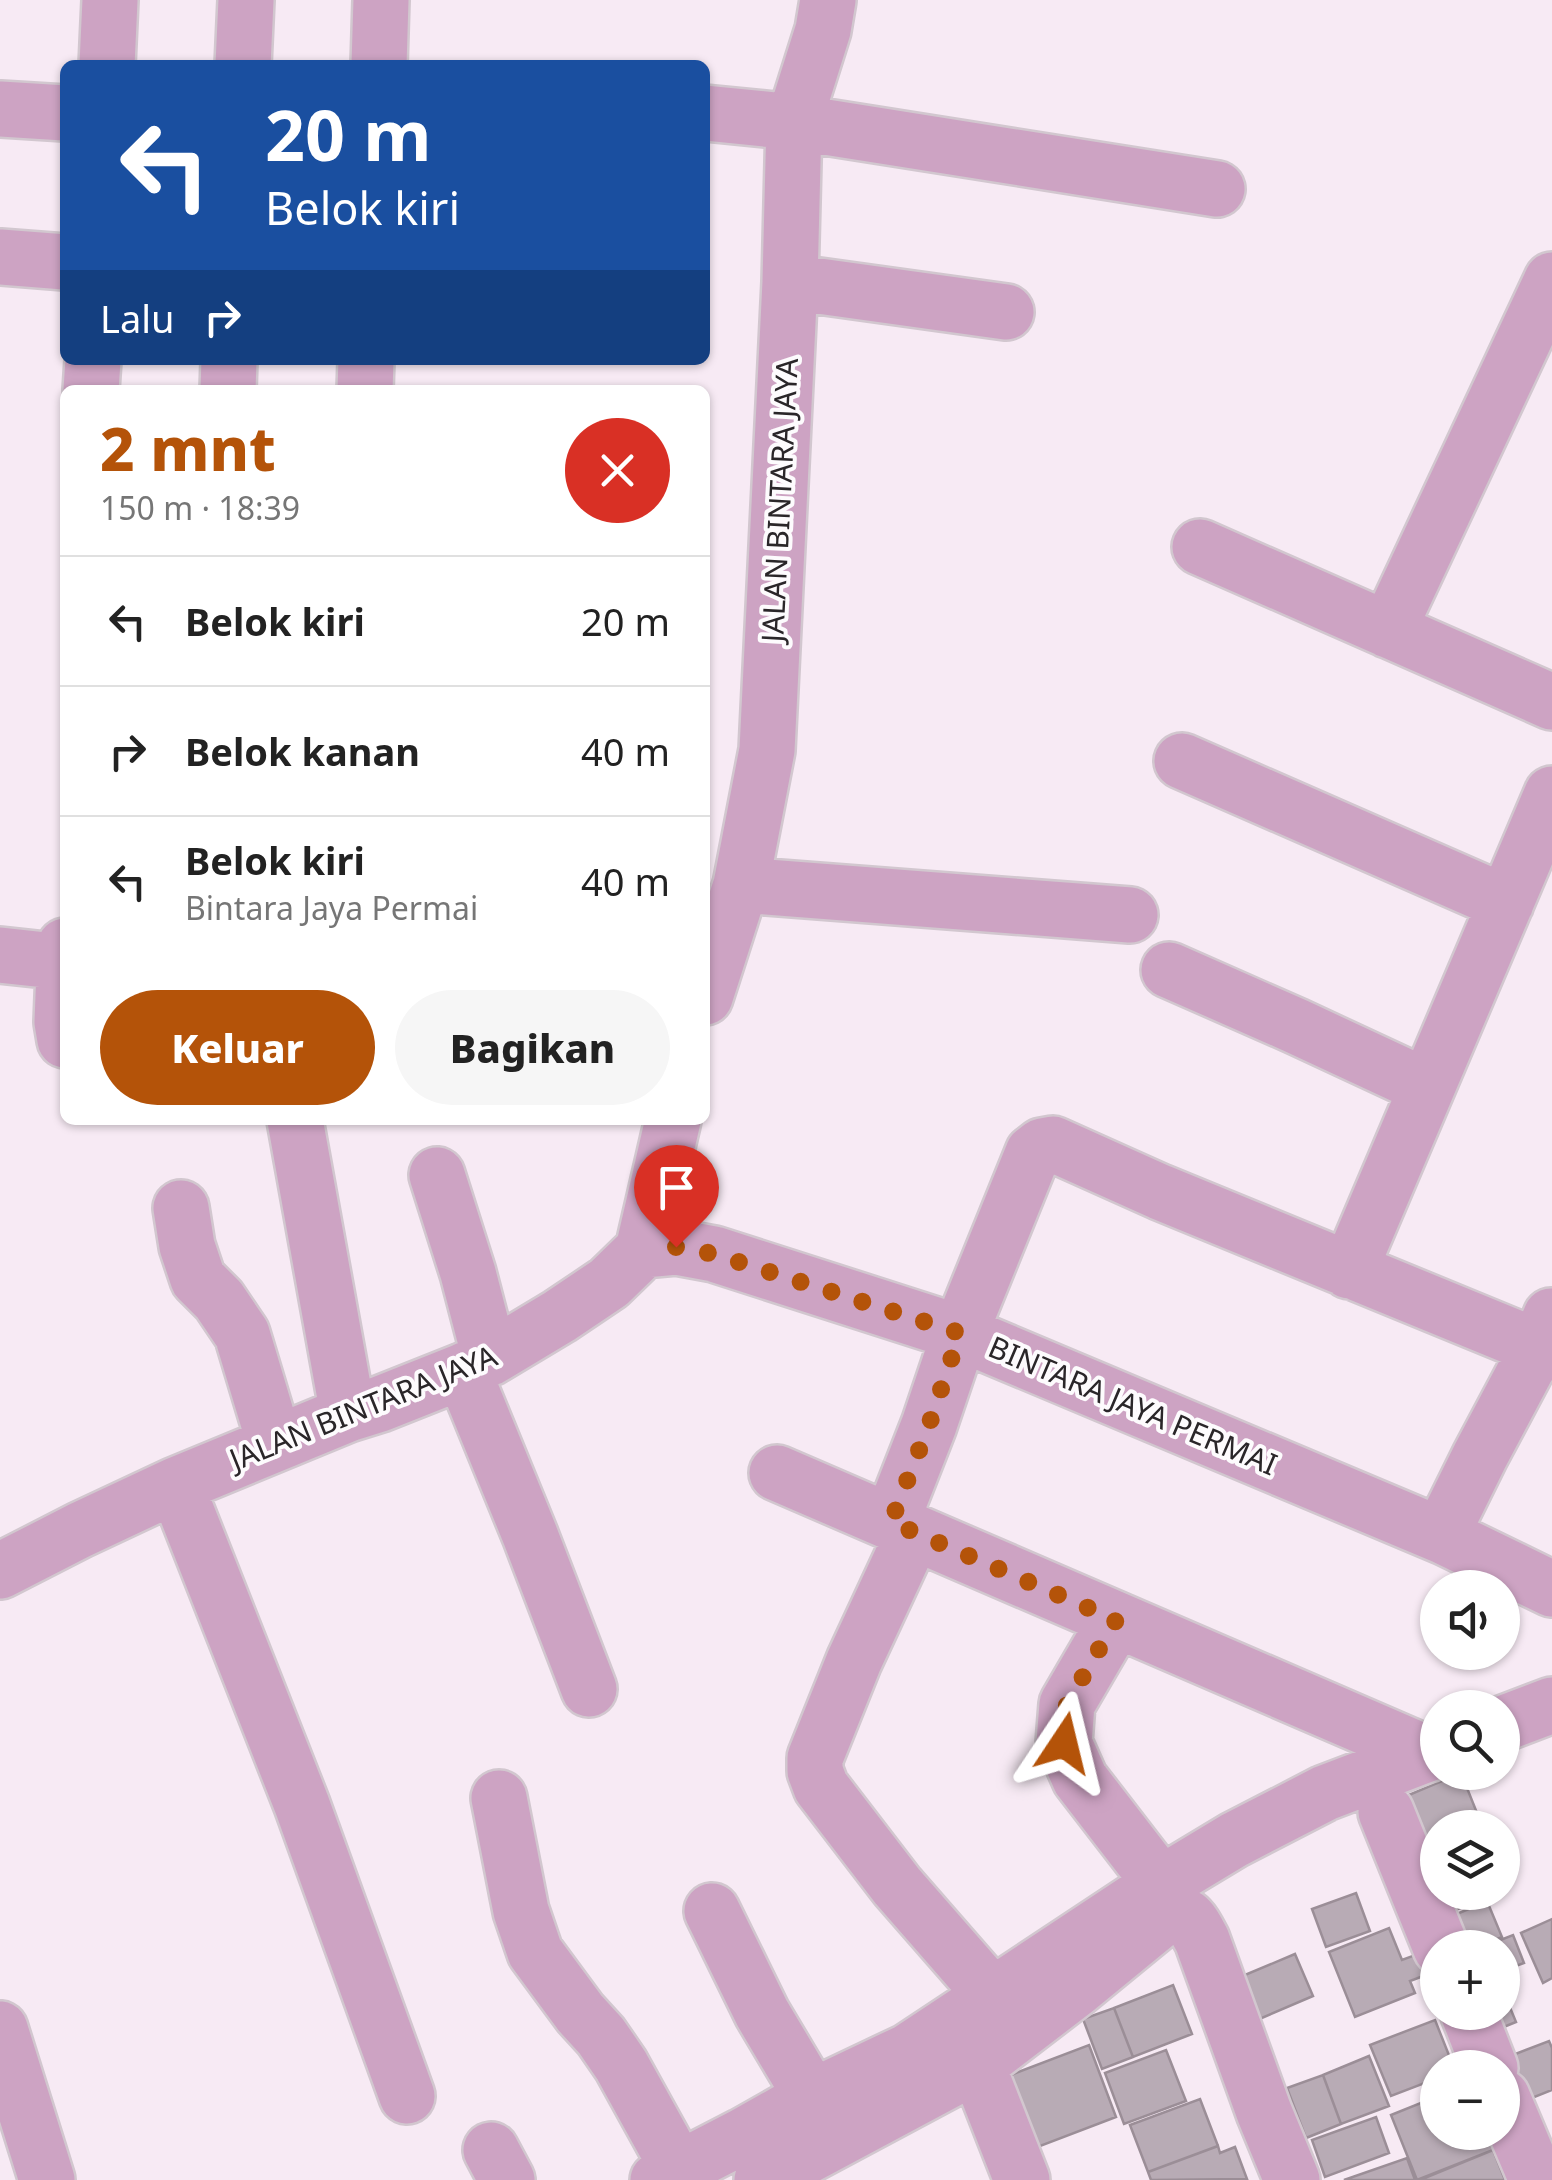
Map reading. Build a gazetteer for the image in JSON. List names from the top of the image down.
{
  "streets": {
    "street": ["JALAN BINTARA JAYA", "BINTARA JAYA PERMAI"]
  },
  "crossings": [
    ["JALAN BINTARA JAYA", "BINTARA JAYA PERMAI"]
  ],
  "page": {
    "turn": ["20 m", "Belok kiri"],
    "then": "Lalu",
    "heading": ["2 mnt", "150 m · 18:39"],
    "list": [
      {
        "name": "Belok kiri",
        "value": "20 m"
      },
      {
        "name": "Belok kanan",
        "value": "40 m"
      },
      {
        "name": "Belok kiri",
        "note": "Bintara Jaya Permai",
        "value": "40 m"
      }
    ],
    "buttons": ["Keluar", "Bagikan"],
    "map_buttons": ["+", "−"]
  }
}
